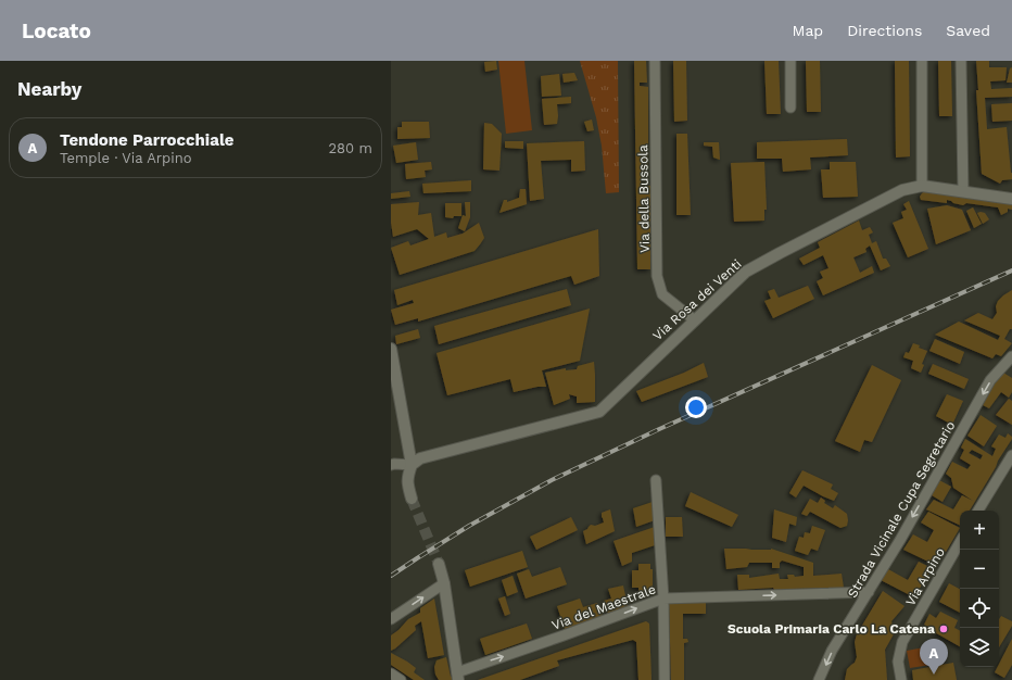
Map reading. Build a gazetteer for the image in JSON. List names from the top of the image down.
{
  "streets": {
    "street": [
      "Via della Bussola",
      "Via Rosa dei Venti",
      "Strada Vicinale Cupa Segretario",
      "Via Arpino",
      "Via del Maestrale"
    ]
  },
  "crossings": [
    ["Via della Bussola", "Via Rosa dei Venti"],
    ["Strada Vicinale Cupa Segretario", "Via del Maestrale"]
  ],
  "one_way": ["Strada Vicinale Cupa Segretario", "Via del Maestrale"],
  "places": ["Scuola Primaria Carlo La Catena"],
  "page": {
    "header": "Locato",
    "nav": ["Map", "Directions", "Saved"],
    "heading": "Nearby",
    "list": [
      {
        "mark": "A",
        "name": "Tendone Parrocchiale",
        "note": "Temple · Via Arpino",
        "value": "280 m"
      }
    ],
    "map_buttons": ["+", "−"],
    "pins": "A"
  }
}
